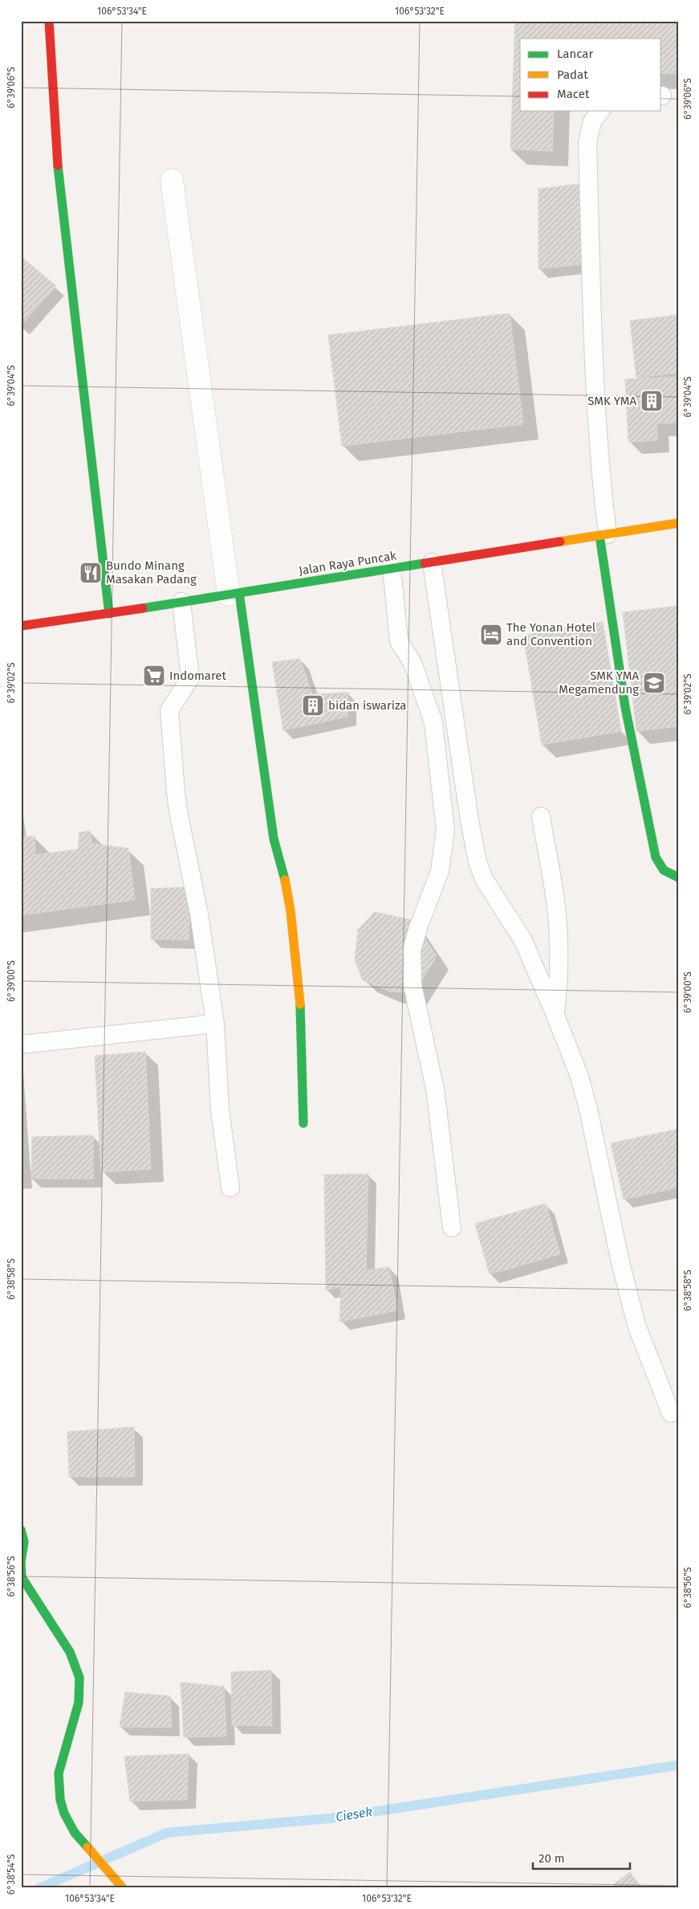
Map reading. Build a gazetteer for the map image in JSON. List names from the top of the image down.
{
  "streets": {
    "main road": ["Jalan Raya Puncak"]
  },
  "water": ["Ciesek"],
  "places": {
    "building": ["SMK YMA", "bidan iswariza"],
    "restaurant": ["Bundo Minang Masakan Padang"],
    "hotel": ["The Yonan Hotel and Convention"],
    "supermarket": ["Indomaret"],
    "school or university": ["SMK YMA Megamendung"]
  },
  "legend": ["Lancar", "Padat", "Macet"],
  "scale_bar": "20 m",
  "coordinates": [
    "106°53'34\"E",
    "106°53'32\"E",
    "6°39'06\"S",
    "6°39'04\"S",
    "6°39'02\"S",
    "6°39'00\"S",
    "6°38'58\"S",
    "6°38'56\"S",
    "6°38'54\"S"
  ]
}
